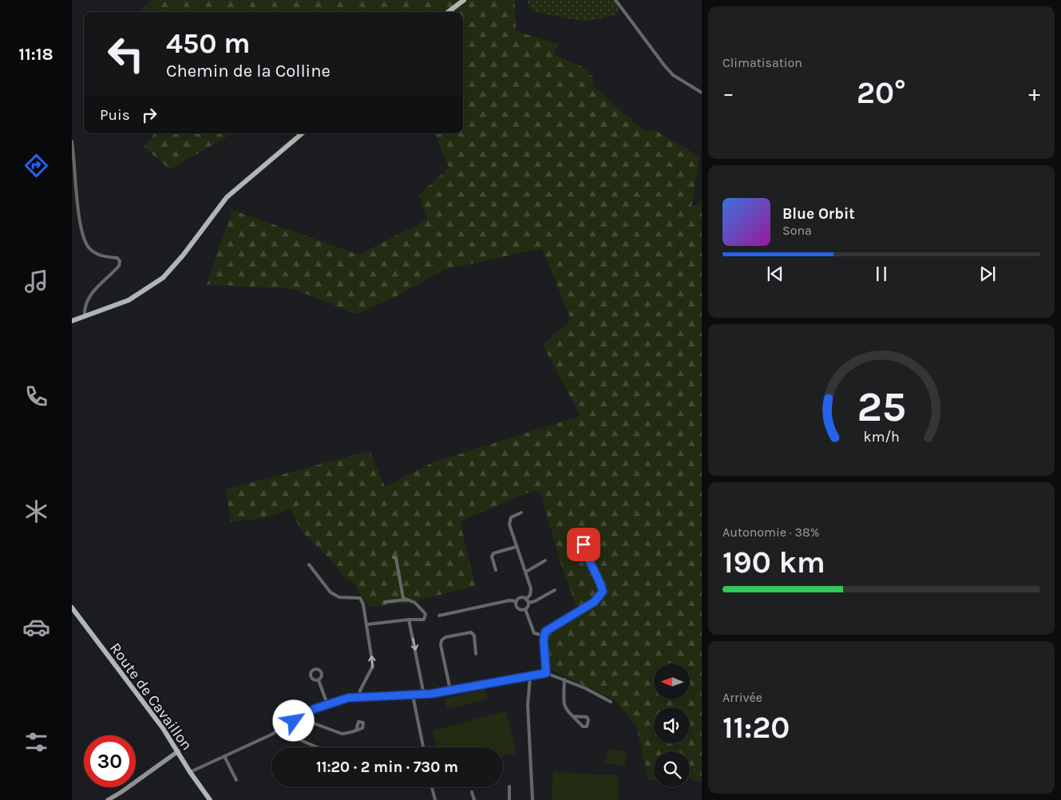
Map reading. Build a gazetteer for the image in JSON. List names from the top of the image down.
{
  "streets": {
    "main road": ["Route de Cavaillon"]
  },
  "north": "left",
  "page": {
    "tabs": "11:18",
    "tile": [
      "Climatisation",
      ["Autonomie · 38%", "190 km"],
      ["Arrivée", "11:20"]
    ],
    "turn": ["450 m", "Chemin de la Colline"],
    "heat": ["−", "20°", "+"],
    "then": "Puis",
    "song": ["Blue Orbit", "Sona"],
    "limit": "30",
    "trip": "11:20 · 2 min · 730 m",
    "gauge": ["25", "km/h"]
  }
}
